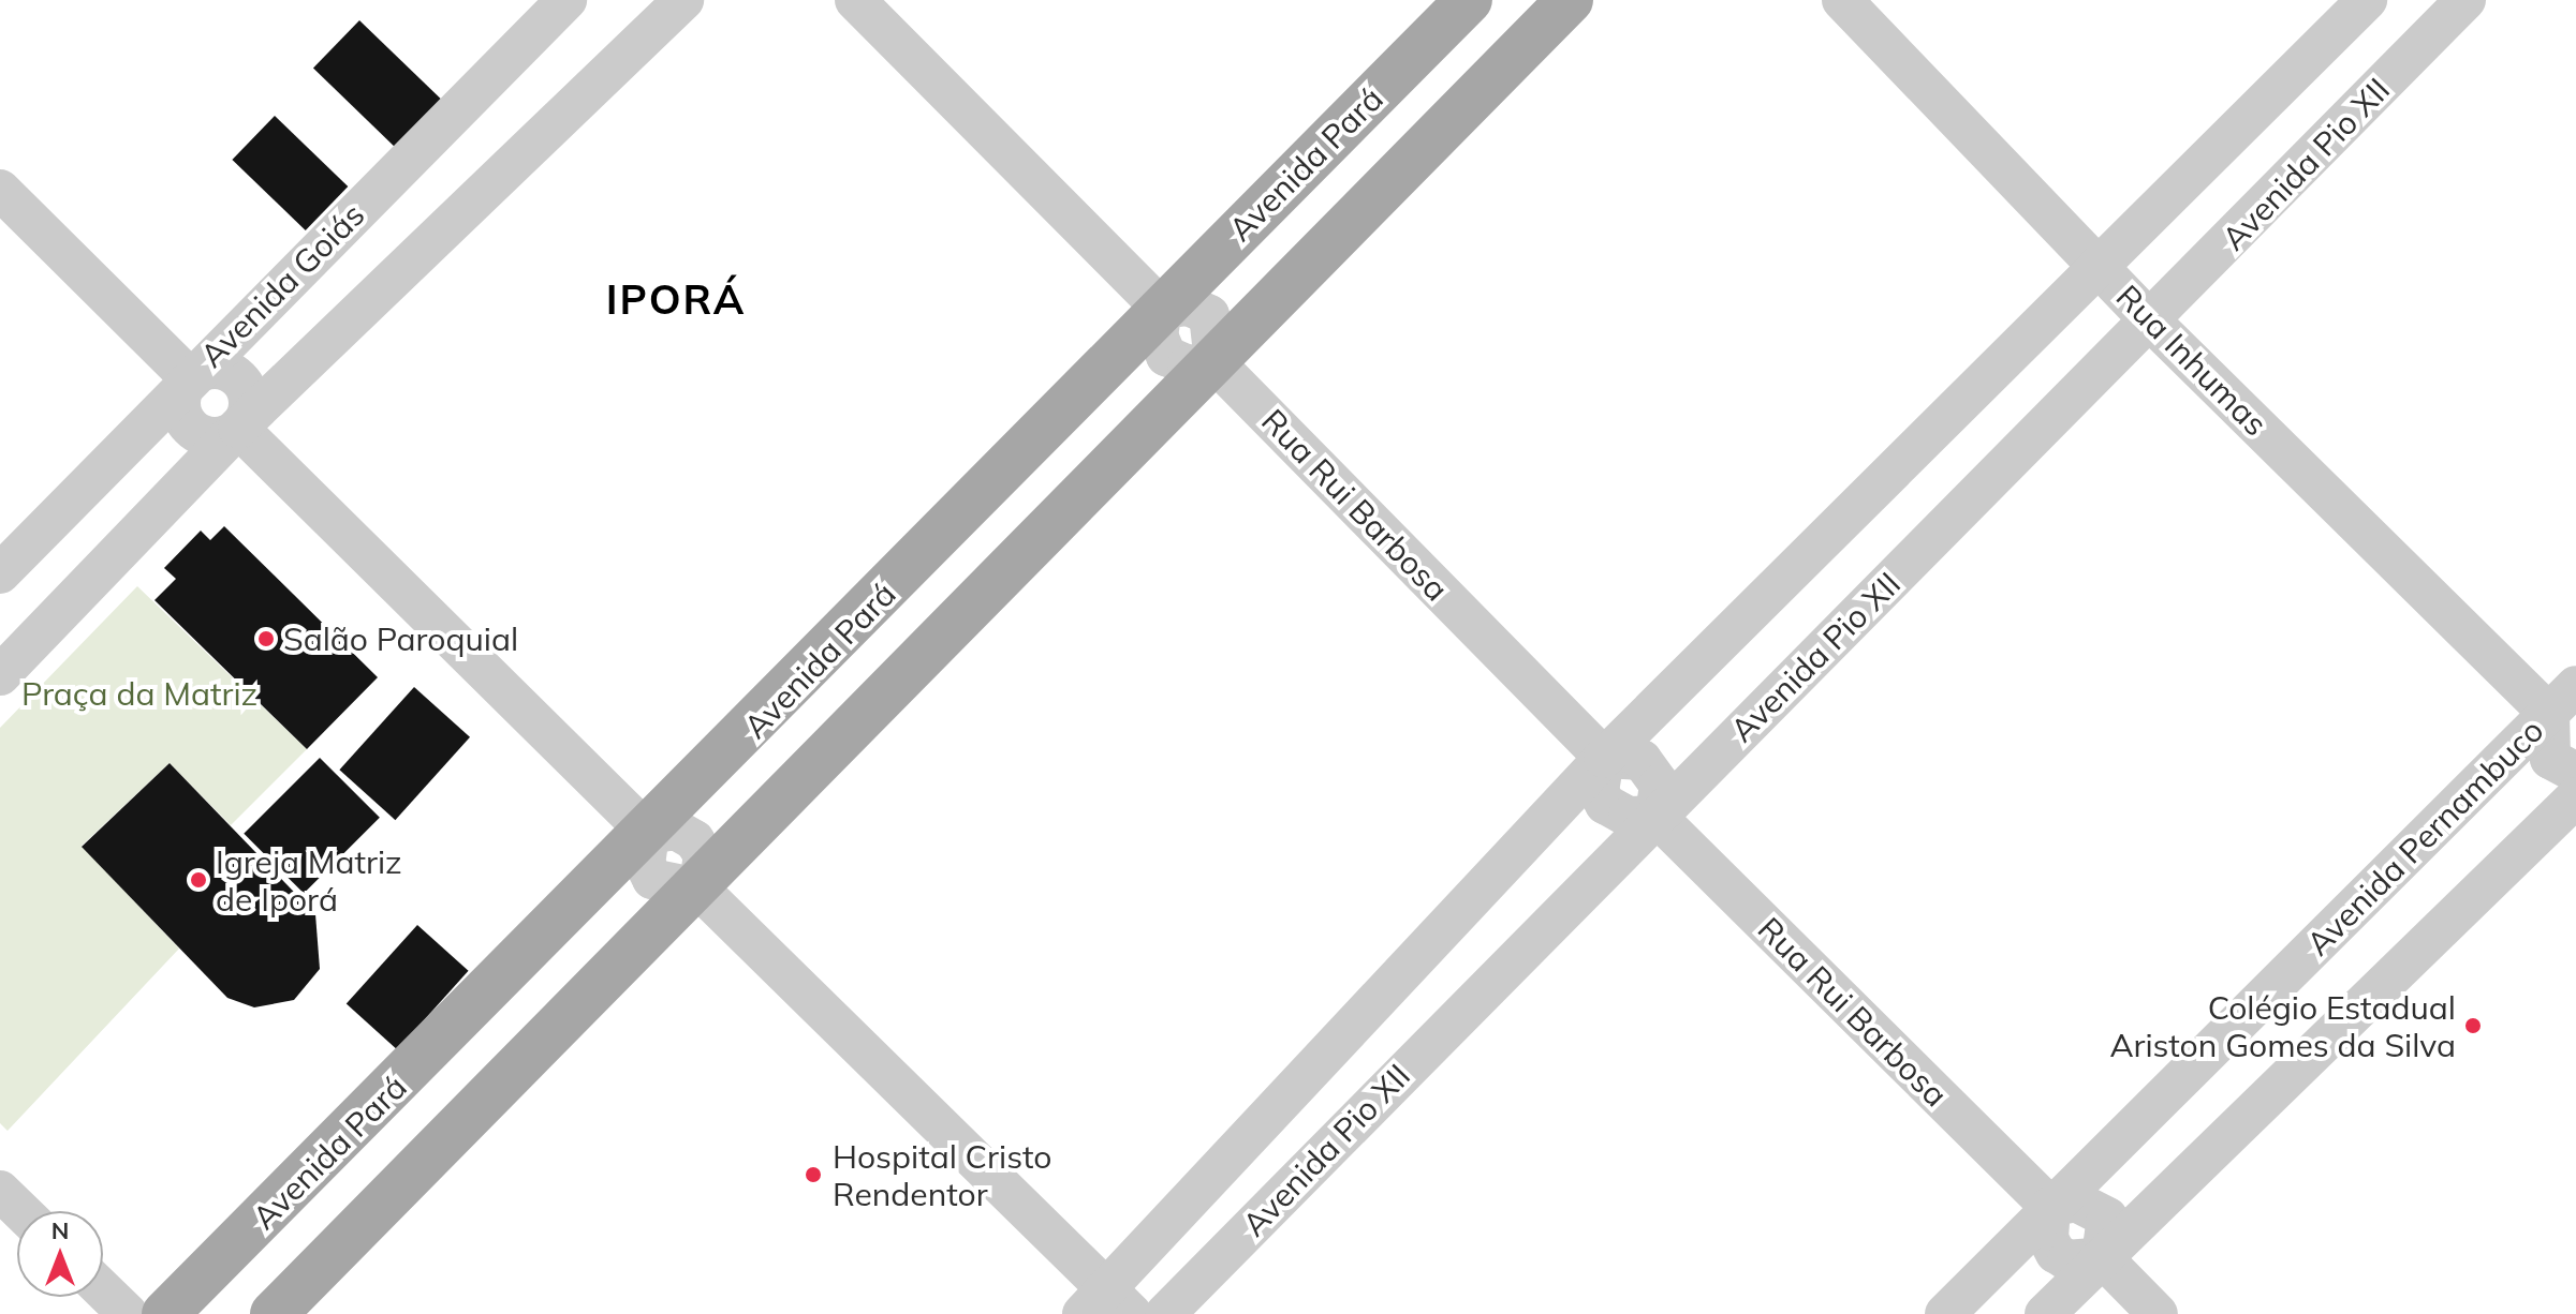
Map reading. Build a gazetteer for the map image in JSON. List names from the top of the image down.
{
  "streets": {
    "main road": ["Avenida Pará"],
    "street": [
      "Avenida Pio XII",
      "Avenida Goiás",
      "Rua Inhumas",
      "Rua Rui Barbosa",
      "Avenida Pernambuco"
    ]
  },
  "crossings": [
    ["Avenida Pio XII", "Rua Inhumas"],
    ["Avenida Pio XII", "Rua Rui Barbosa"],
    ["Rua Inhumas", "Avenida Pernambuco"],
    ["Rua Rui Barbosa", "Avenida Pernambuco"]
  ],
  "districts": ["IPORÁ"],
  "parks": ["Praça da Matriz"],
  "places": [
    "Salão Paroquial",
    "Igreja Matriz de Iporá",
    "Colégio Estadual Ariston Gomes da Silva",
    "Hospital Cristo Rendentor"
  ],
  "north": "top"
}
